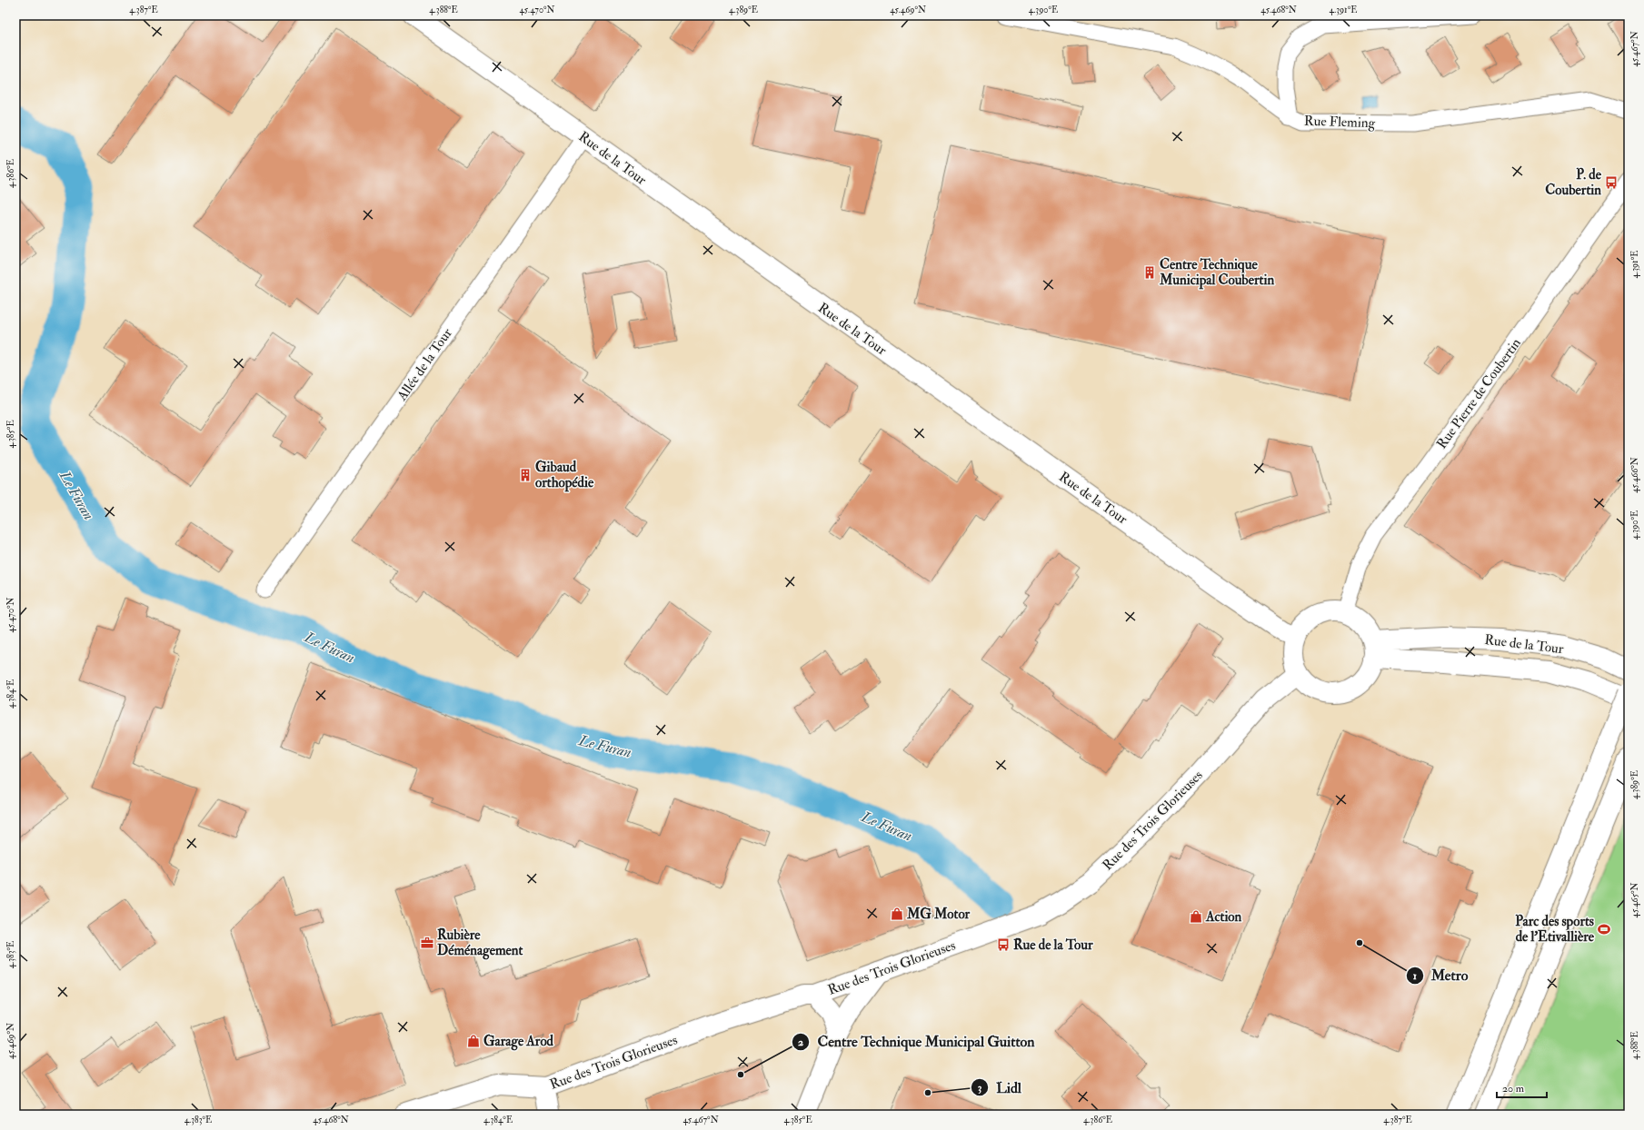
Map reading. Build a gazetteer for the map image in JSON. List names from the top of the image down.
{
  "streets": {
    "main road": ["Rue de la Tour", "Rue des Trois Glorieuses"],
    "street": ["Rue Fleming", "Allée de la Tour", "Rue Pierre de Coubertin"]
  },
  "crossings": [
    ["Rue de la Tour", "Allée de la Tour"],
    ["Rue de la Tour", "Rue Pierre de Coubertin"],
    ["Rue de la Tour", "Rue des Trois Glorieuses"],
    ["Rue Pierre de Coubertin", "Rue des Trois Glorieuses"]
  ],
  "water": ["Le Furan"],
  "places": {
    "bus stop": ["P. de Coubertin", "Rue de la Tour"],
    "building": ["Centre Technique Municipal Coubertin", "Gibaud orthopédie"],
    "shop": ["MG Motor", "Action", "Garage Arod"],
    "sports": ["Parc des sports de l'Etivallière"],
    "office": ["Rubière Déménagement"],
    "other": ["Metro", "Centre Technique Municipal Guitton", "Lidl"]
  },
  "scale_bar": "20 m",
  "coordinates": [
    "4.387°E",
    "4.388°E",
    "45.470°N",
    "4.389°E",
    "45.469°N",
    "4.390°E",
    "45.468°N",
    "4.391°E",
    "45.467°N",
    "4.386°E",
    "4.385°E",
    "45.466°N",
    "4.384°E",
    "45.465°N",
    "4.383°E"
  ]
}
